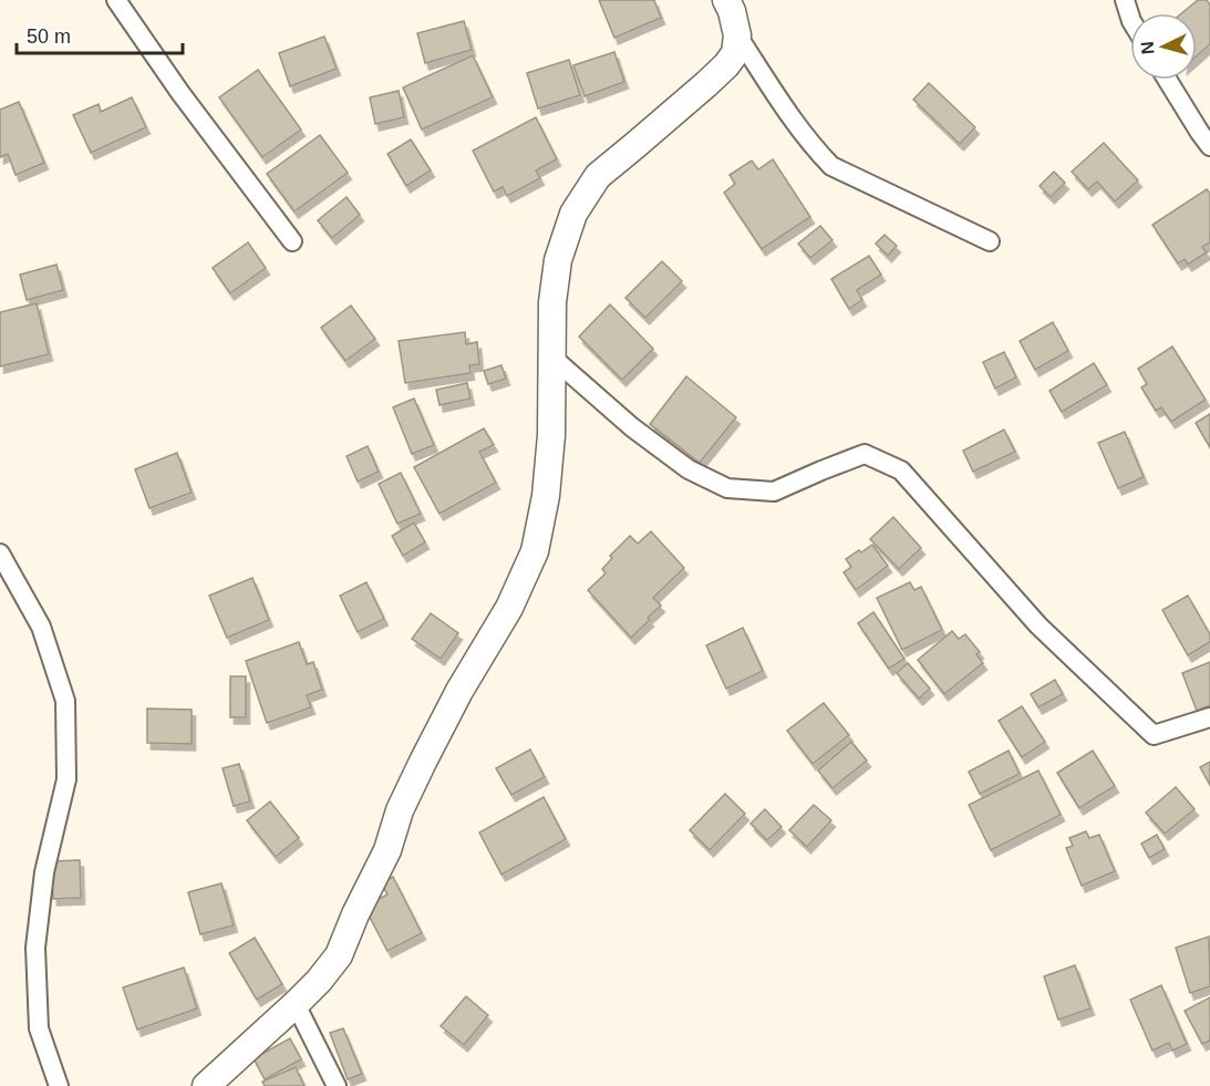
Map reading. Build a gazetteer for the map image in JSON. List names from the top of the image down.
{
  "scale_bar": "50 m",
  "north": "left"
}
